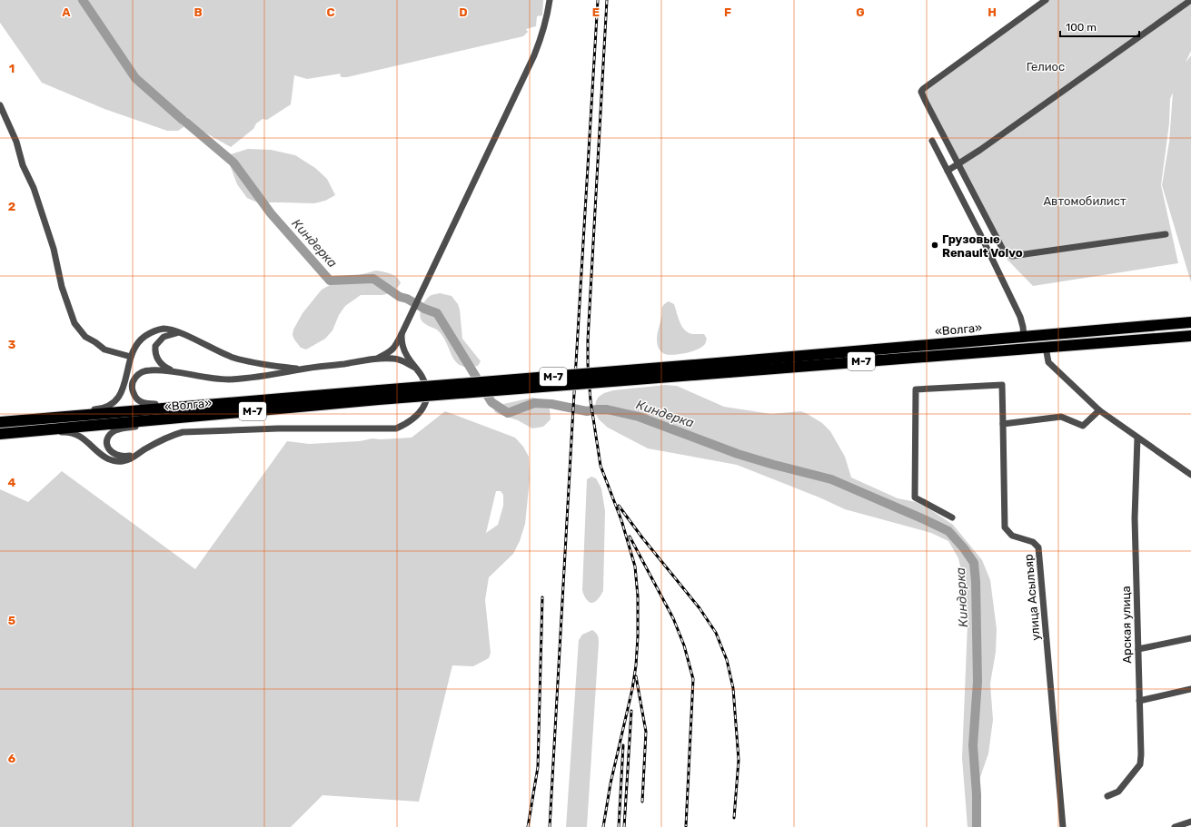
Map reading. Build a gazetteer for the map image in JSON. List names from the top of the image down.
{
  "streets": {
    "highway": ["«Волга»", "М-7"],
    "street": ["улица Асылъяр", "Арская улица"]
  },
  "crossings": [
    ["«Волга»", "М-7"]
  ],
  "water": ["Киндерка"],
  "parks": ["Гелиос", "Автомобилист"],
  "places": ["Грузовые Renault Volvo"],
  "scale_bar": "100 m",
  "grid": {
    "columns": [
      "A",
      "B",
      "C",
      "D",
      "E",
      "F",
      "G",
      "H"
    ],
    "rows": [
      "1",
      "2",
      "3",
      "4",
      "5",
      "6"
    ]
  }
}
